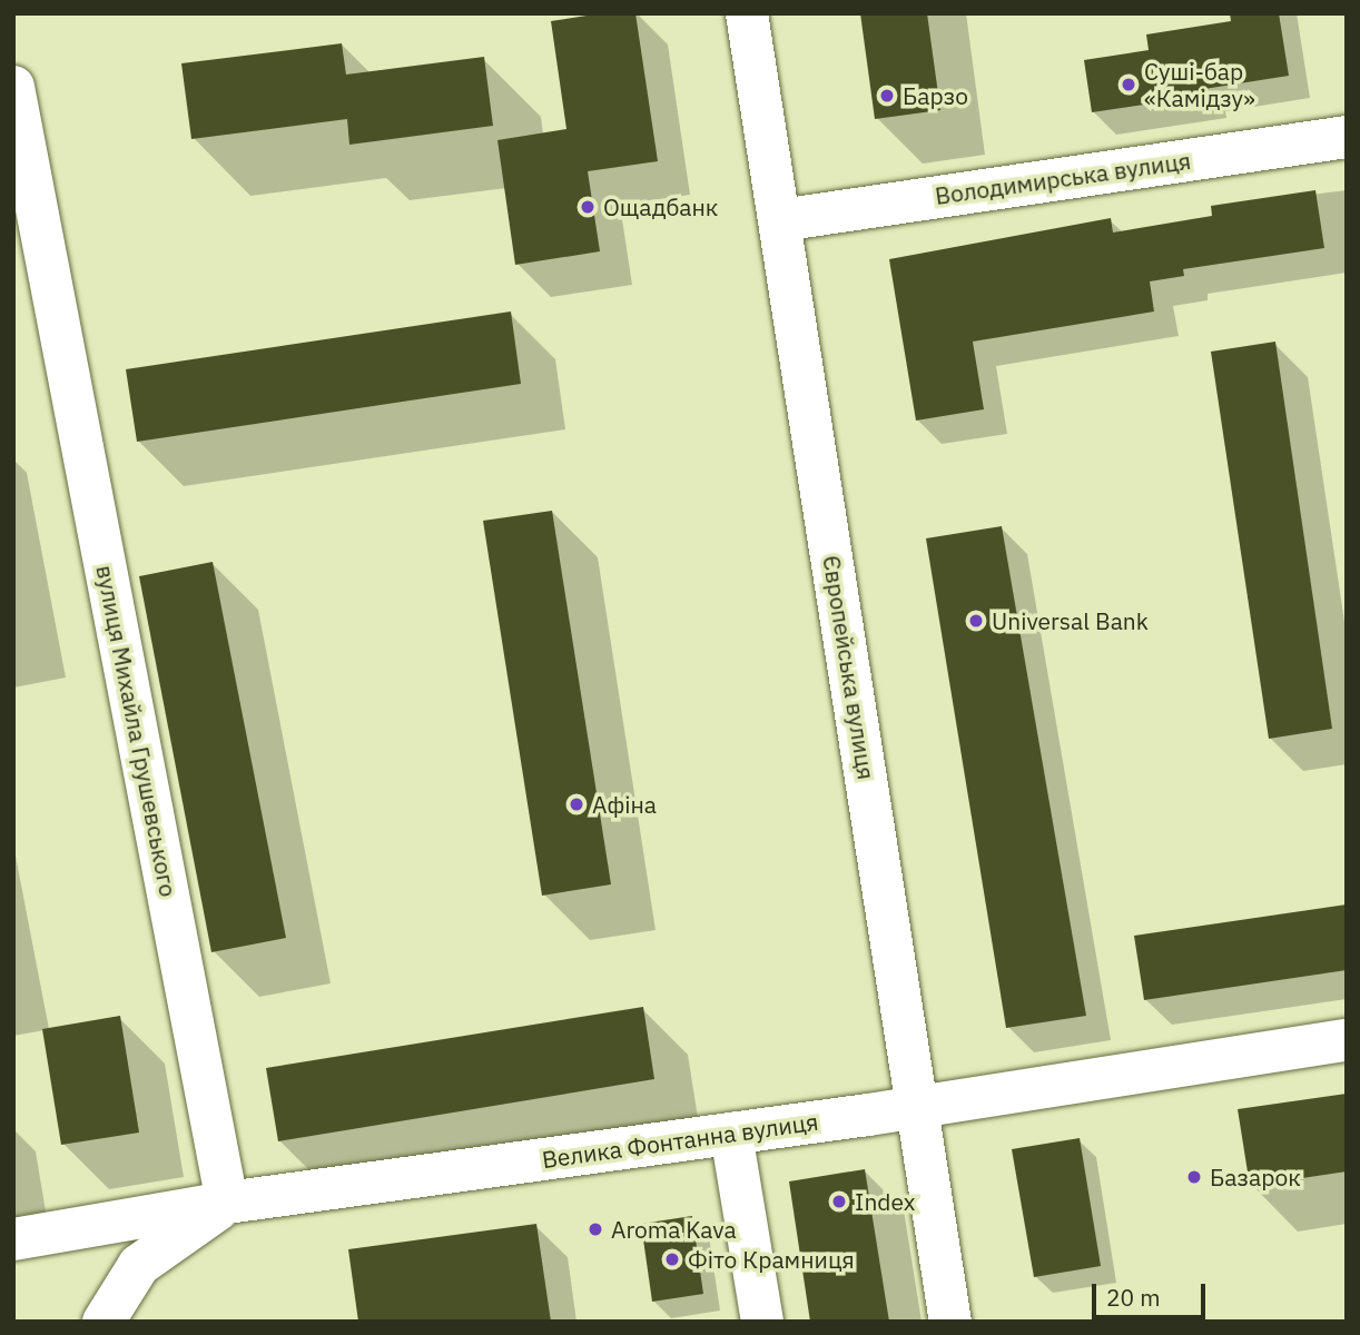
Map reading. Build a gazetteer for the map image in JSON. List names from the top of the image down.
{
  "streets": {
    "street": [
      "Володимирська вулиця",
      "Європейська вулиця",
      "вулиця Михайла Грушевського",
      "Велика Фонтанна вулиця"
    ]
  },
  "crossings": [
    ["Володимирська вулиця", "Європейська вулиця"],
    ["Європейська вулиця", "Велика Фонтанна вулиця"],
    ["вулиця Михайла Грушевського", "Велика Фонтанна вулиця"]
  ],
  "places": [
    "Суші-бар «Камідзу»",
    "Барзо",
    "Ощадбанк",
    "Universal Bank",
    "Афіна",
    "Базарок",
    "Index",
    "Aroma Kava",
    "Фіто Крамниця"
  ],
  "scale_bar": "20 m"
}
